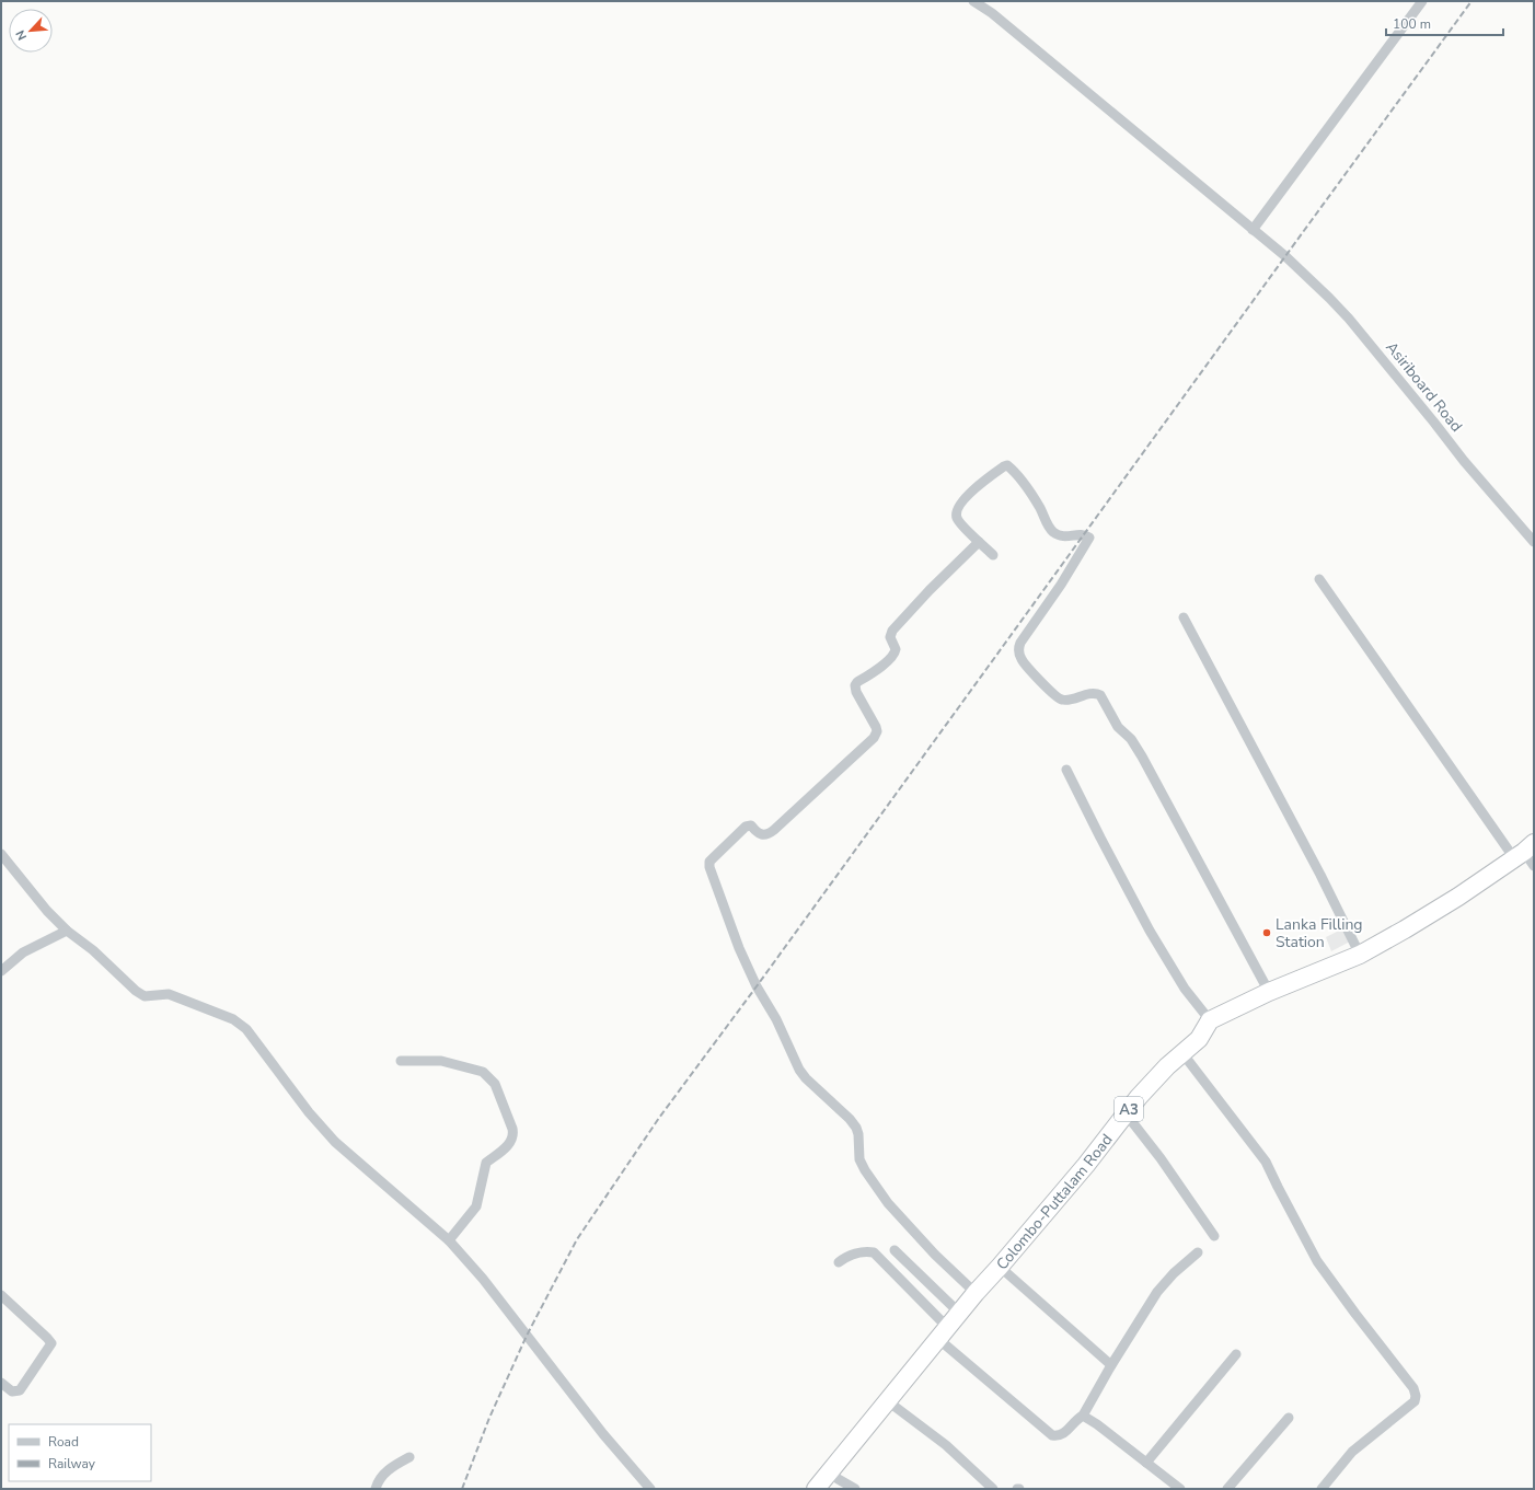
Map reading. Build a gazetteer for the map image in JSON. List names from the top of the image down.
{
  "streets": {
    "highway": ["A3", "Colombo-Puttalam Road"],
    "street": ["Asiriboard Road"]
  },
  "places": ["Lanka Filling Station"],
  "legend": ["Road", "Railway"],
  "scale_bar": "100 m",
  "north": "bottom left"
}
